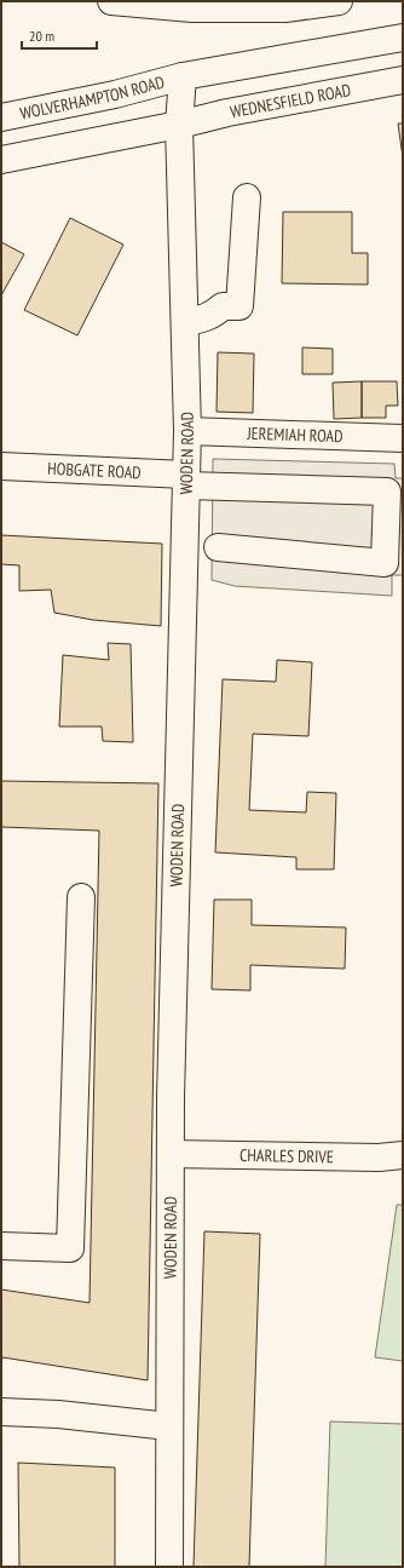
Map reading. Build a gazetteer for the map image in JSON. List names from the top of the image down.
{
  "streets": {
    "street": [
      "WOLVERHAMPTON ROAD",
      "WEDNESFIELD ROAD",
      "JEREMIAH ROAD",
      "WODEN ROAD",
      "HOBGATE ROAD",
      "CHARLES DRIVE"
    ]
  },
  "crossings": [
    ["WOLVERHAMPTON ROAD", "WODEN ROAD"],
    ["WEDNESFIELD ROAD", "WODEN ROAD"],
    ["JEREMIAH ROAD", "WODEN ROAD"],
    ["WODEN ROAD", "HOBGATE ROAD"],
    ["WODEN ROAD", "CHARLES DRIVE"]
  ],
  "scale_bar": "20 m"
}
